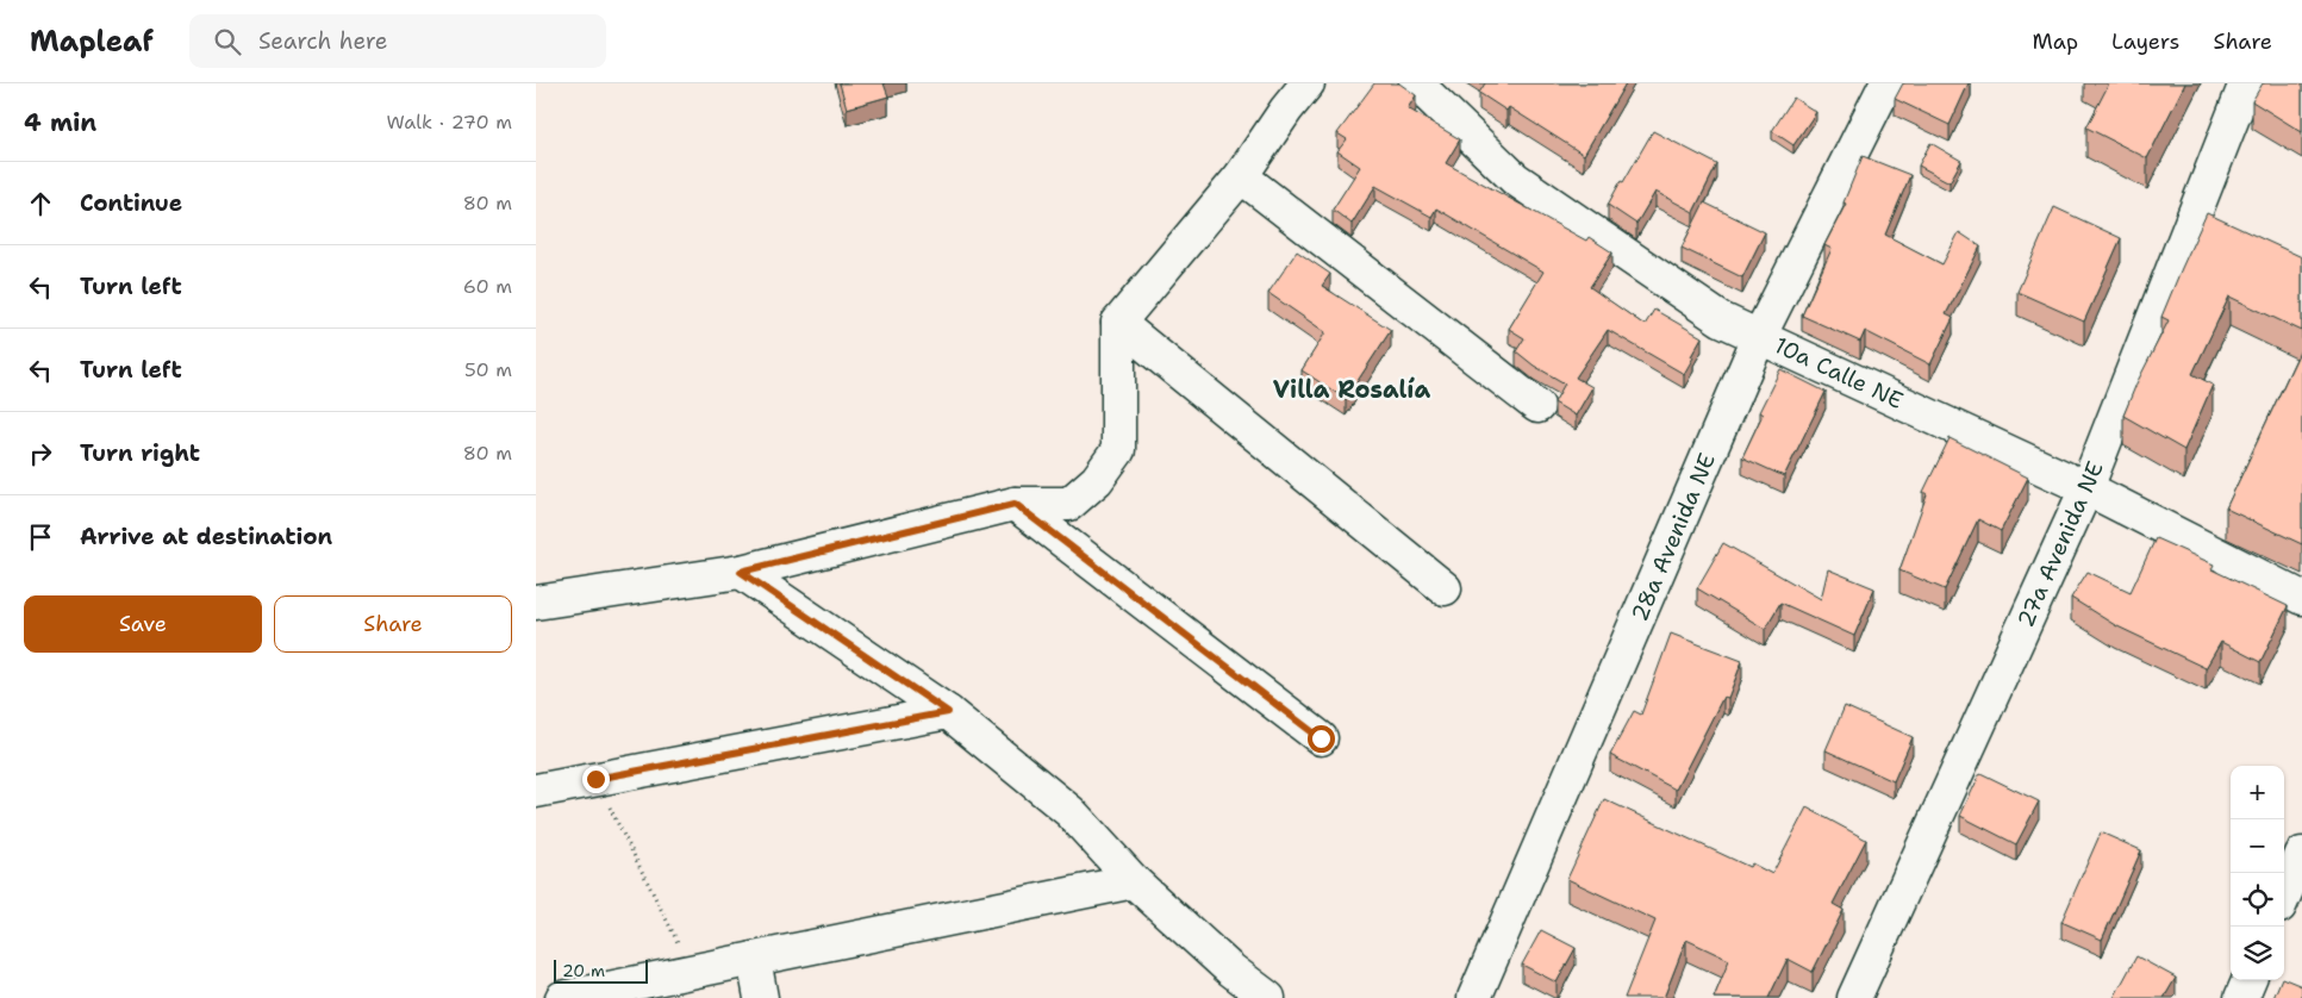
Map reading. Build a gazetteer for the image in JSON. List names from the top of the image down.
{
  "streets": {
    "street": ["10a Calle NE", "28a Avenida NE", "27a Avenida NE"]
  },
  "crossings": [
    ["10a Calle NE", "28a Avenida NE"],
    ["10a Calle NE", "27a Avenida NE"]
  ],
  "districts": ["Villa Rosalía"],
  "scale_bar": "20 m",
  "page": {
    "header": "Mapleaf",
    "search": "Search here",
    "nav": ["Map", "Layers", "Share"],
    "heading": ["4 min", "Walk · 270 m"],
    "list": [
      ["Continue", "80 m"],
      ["Turn left", "60 m"],
      ["Turn left", "50 m"],
      ["Turn right", "80 m"],
      "Arrive at destination"
    ],
    "buttons": ["Save", "Share"],
    "map_buttons": ["+", "−"],
    "scale": "20 m"
  }
}
